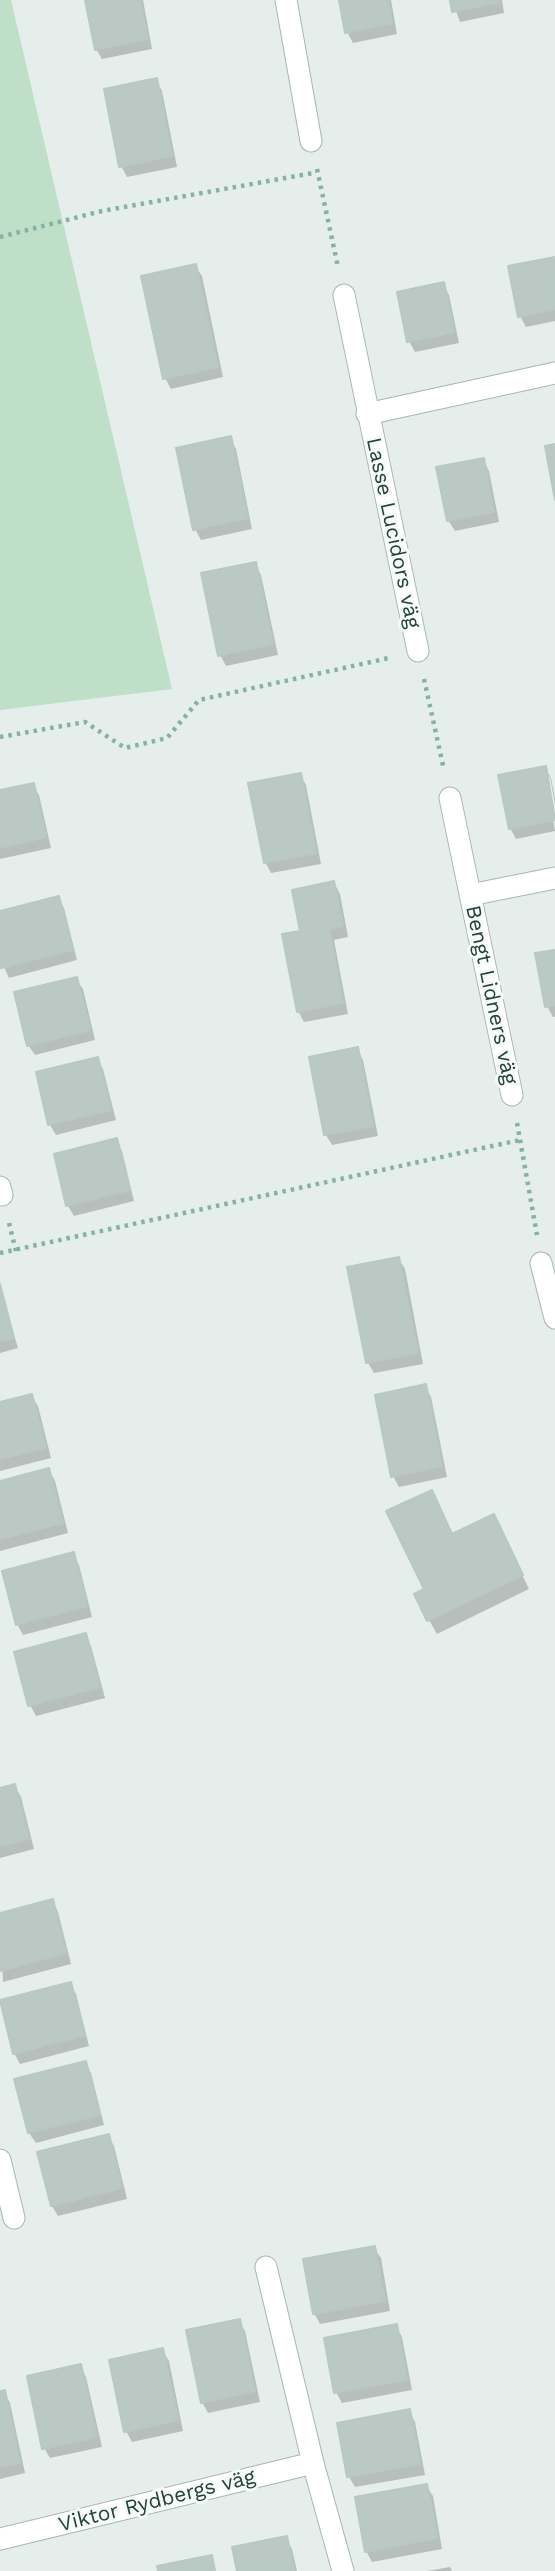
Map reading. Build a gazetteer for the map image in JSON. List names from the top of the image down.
{
  "streets": {
    "street": ["Lasse Lucidors väg", "Bengt Lidners väg", "Viktor Rydbergs väg"]
  }
}
